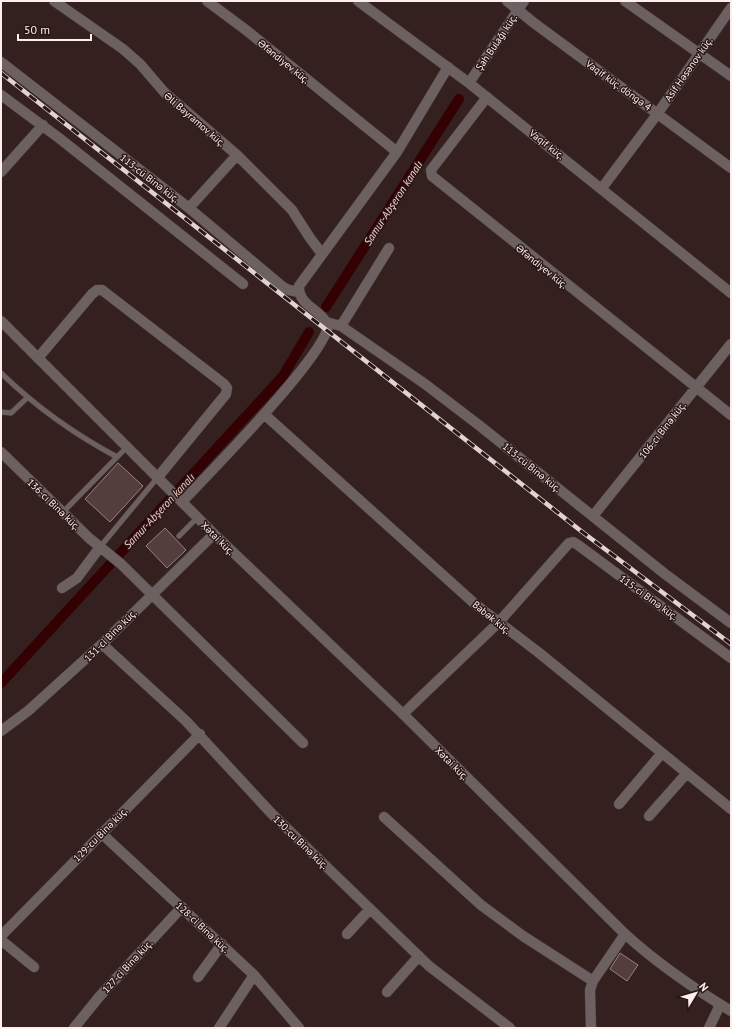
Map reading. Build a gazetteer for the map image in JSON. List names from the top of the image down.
{
  "streets": {
    "street": [
      "Şah Bulağı küç.",
      "Əfəndiyev küç.",
      "Asif Həsənov küç.",
      "Vaqif küç. döngə 4",
      "Əli Bayramov küç.",
      "Vaqif küç.",
      "113-cü Binə küç.",
      "106-cı Binə küç.",
      "136-cı Binə küç.",
      "Xətai küç.",
      "115-ci Binə küç.",
      "Babək küç.",
      "131-ci Binə küç.",
      "129-cu Binə küç.",
      "130-cu Binə küç.",
      "128-ci Binə küç.",
      "127-ci Binə küç."
    ]
  },
  "crossings": [
    ["Şah Bulağı küç.", "Vaqif küç. döngə 4"],
    ["Şah Bulağı küç.", "Vaqif küç."],
    ["Əfəndiyev küç.", "Vaqif küç."],
    ["Əfəndiyev küç.", "106-cı Binə küç."],
    ["Asif Həsənov küç.", "Vaqif küç. döngə 4"],
    ["Asif Həsənov küç.", "Vaqif küç."],
    ["113-cü Binə küç.", "106-cı Binə küç."],
    ["136-cı Binə küç.", "131-ci Binə küç."],
    ["Xətai küç.", "131-ci Binə küç."],
    ["115-ci Binə küç.", "Babək küç."],
    ["131-ci Binə küç.", "130-cu Binə küç."],
    ["129-cu Binə küç.", "130-cu Binə küç."],
    ["129-cu Binə küç.", "128-ci Binə küç."],
    ["128-ci Binə küç.", "127-ci Binə küç."]
  ],
  "water": ["Samur-Abşeron kanalı"],
  "scale_bar": "50 m",
  "north": "top right"
}
